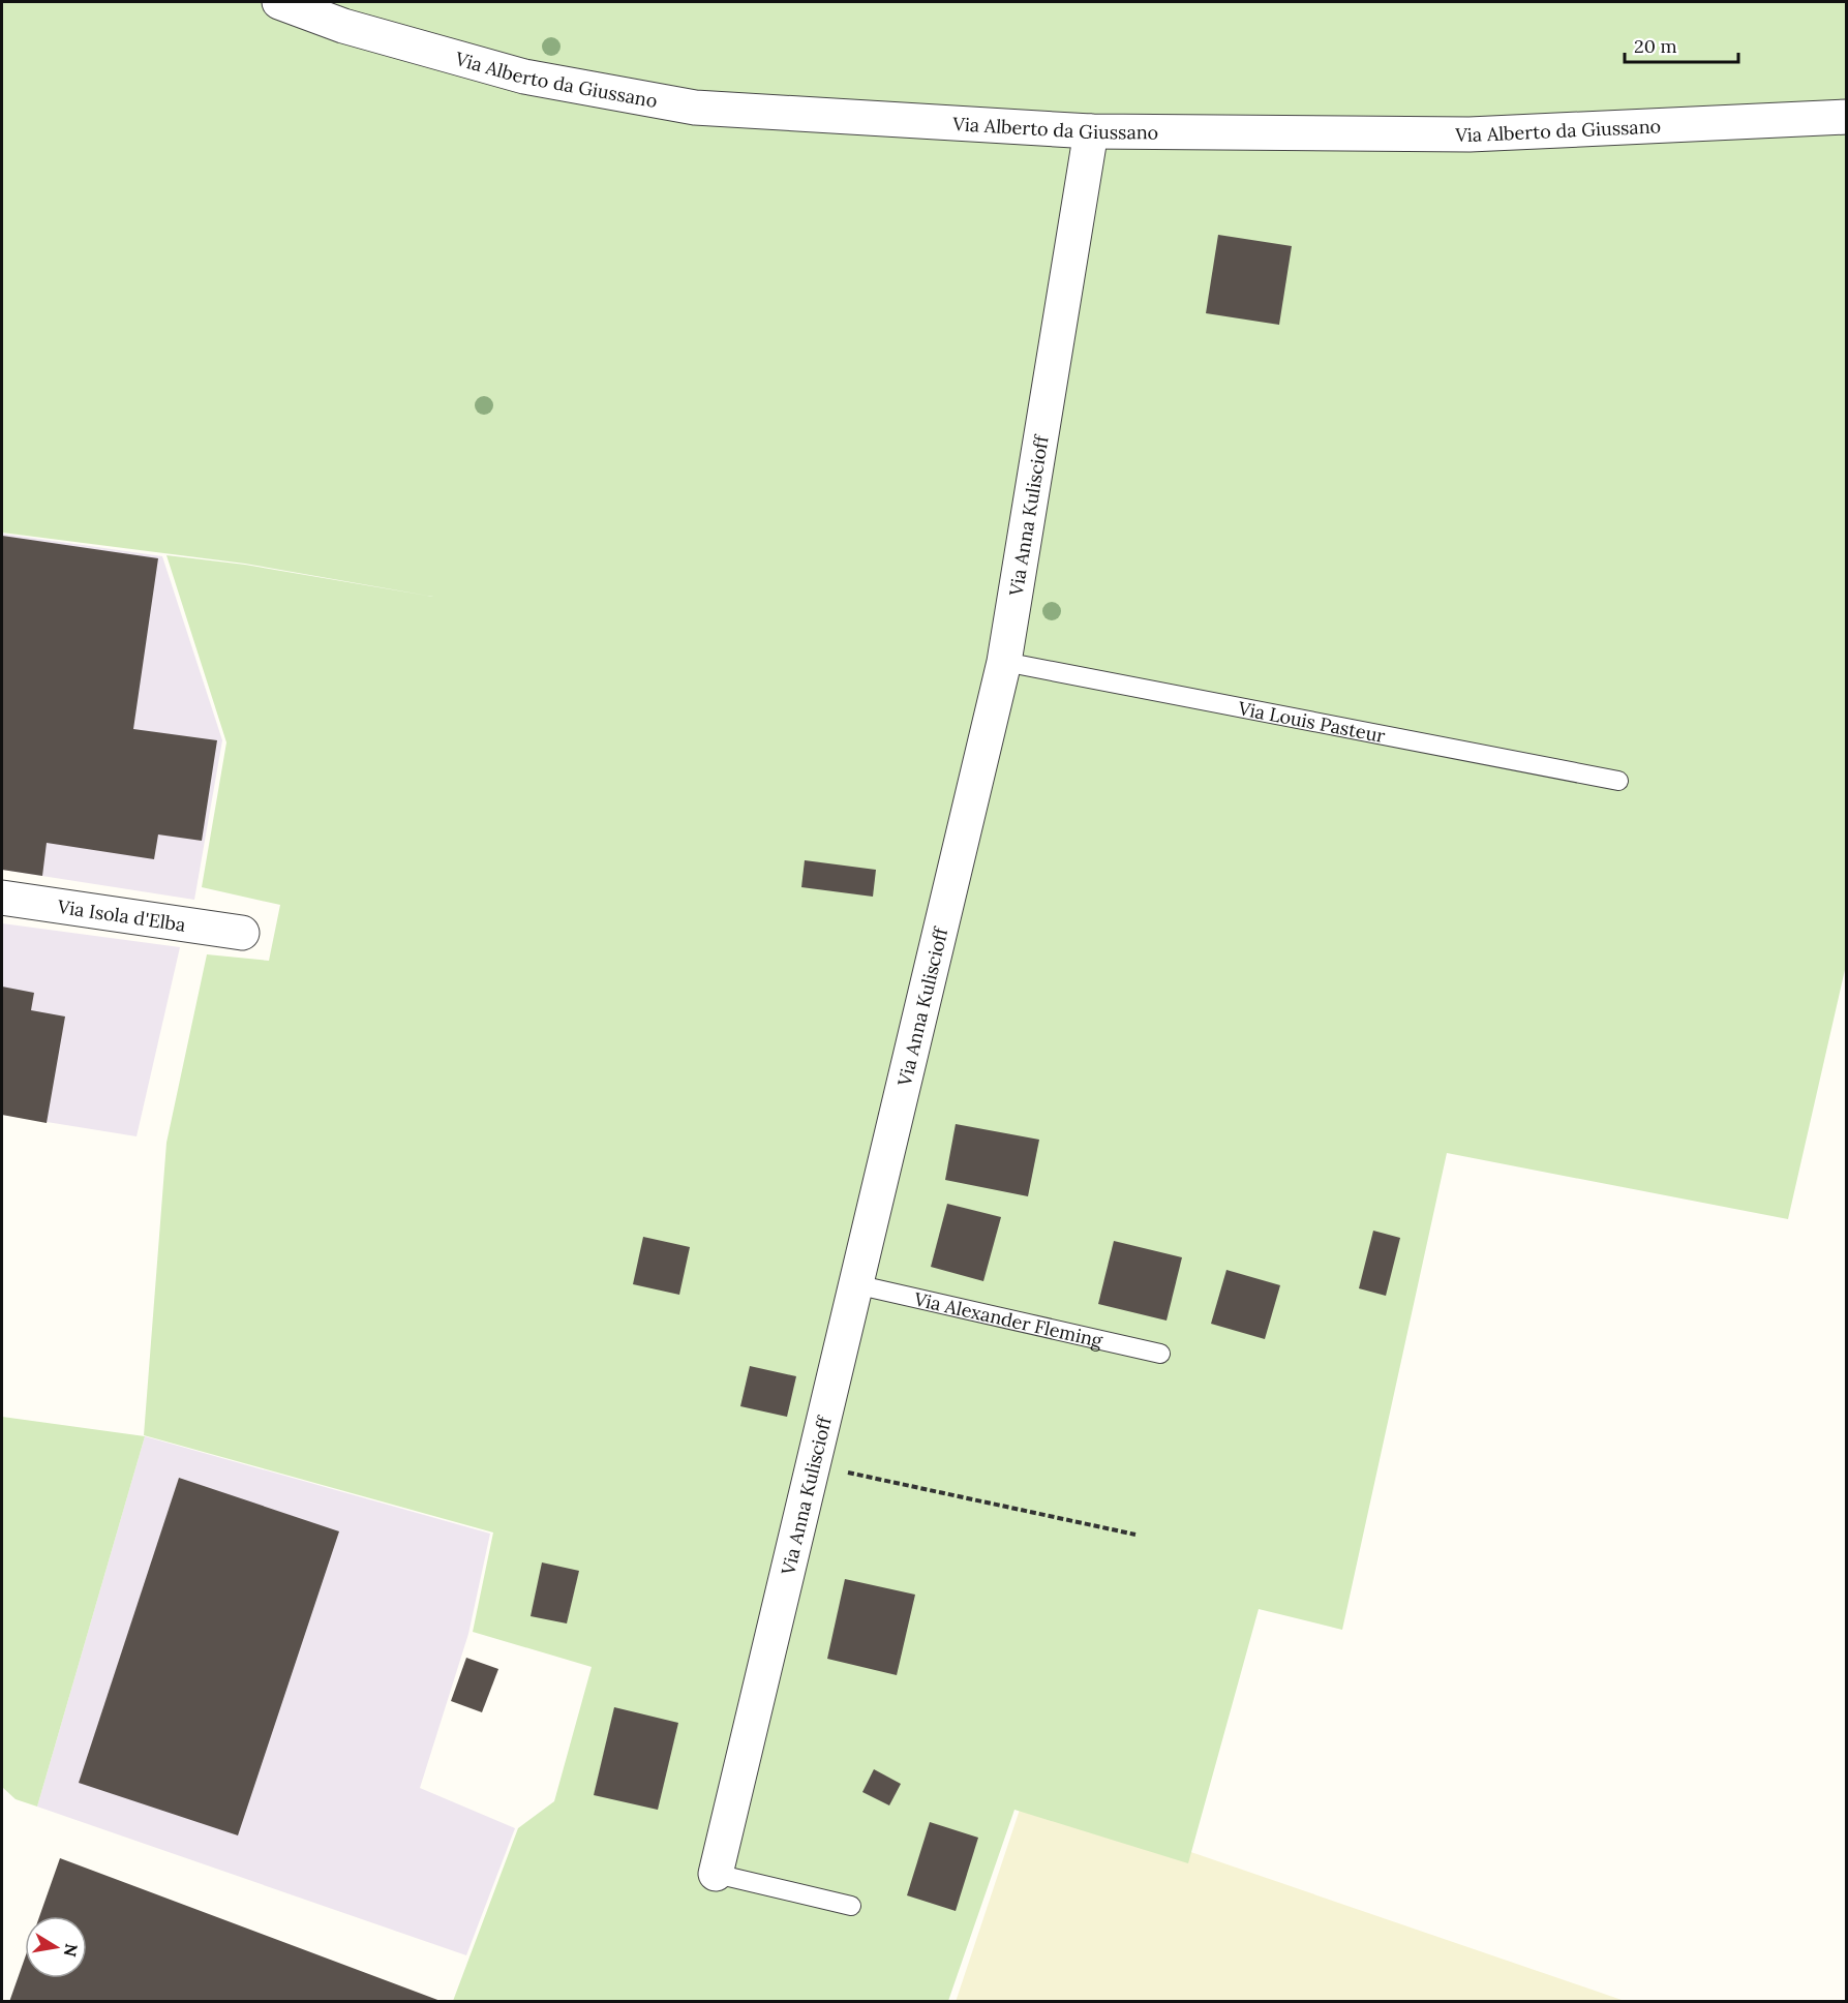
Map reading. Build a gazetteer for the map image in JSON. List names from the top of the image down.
{
  "streets": {
    "street": ["Via Alberto da Giussano", "Via Anna Kuliscioff", "Via Isola d'Elba"],
    "lane": ["Via Louis Pasteur", "Via Alexander Fleming"]
  },
  "crossings": [
    ["Via Alberto da Giussano", "Via Anna Kuliscioff"],
    ["Via Anna Kuliscioff", "Via Louis Pasteur"],
    ["Via Anna Kuliscioff", "Via Alexander Fleming"]
  ],
  "scale_bar": "20 m",
  "north": "right"
}
